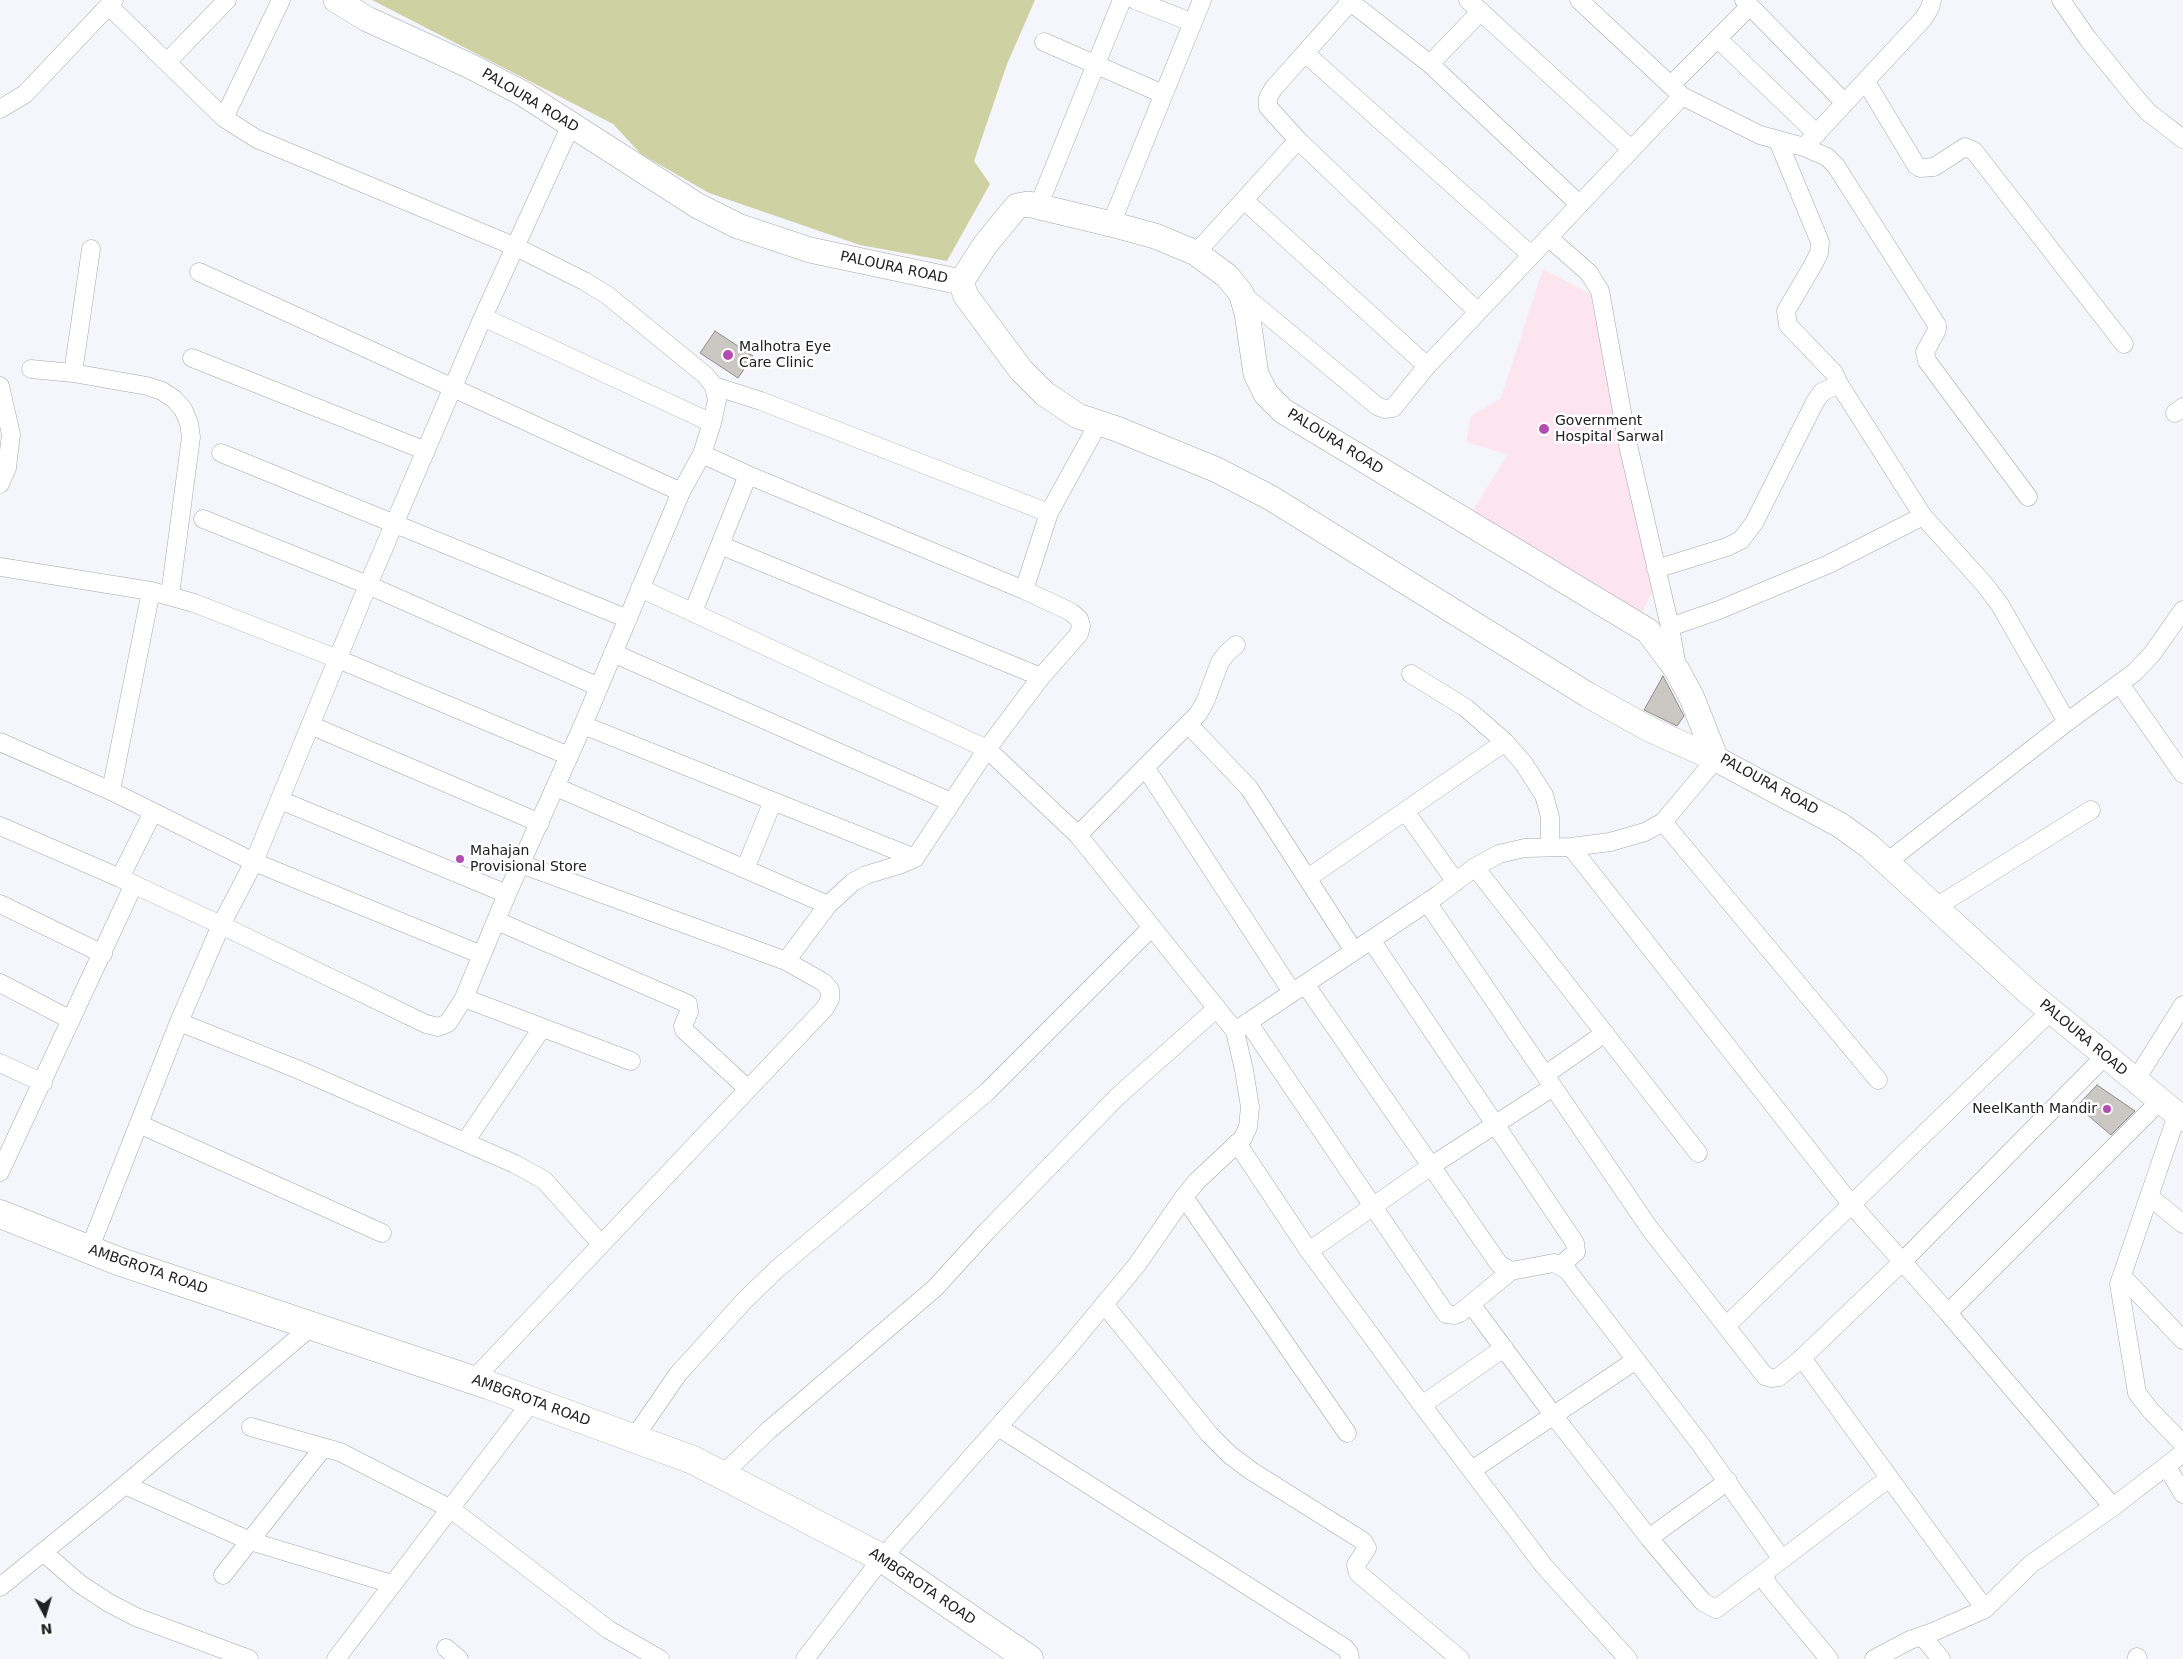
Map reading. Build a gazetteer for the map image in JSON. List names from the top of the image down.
{
  "streets": {
    "main road": ["PALOURA ROAD", "AMBGROTA ROAD"]
  },
  "places": [
    "Malhotra Eye Care Clinic",
    "Government Hospital Sarwal",
    "Mahajan Provisional Store",
    "NeelKanth Mandir"
  ],
  "north": "bottom"
}
